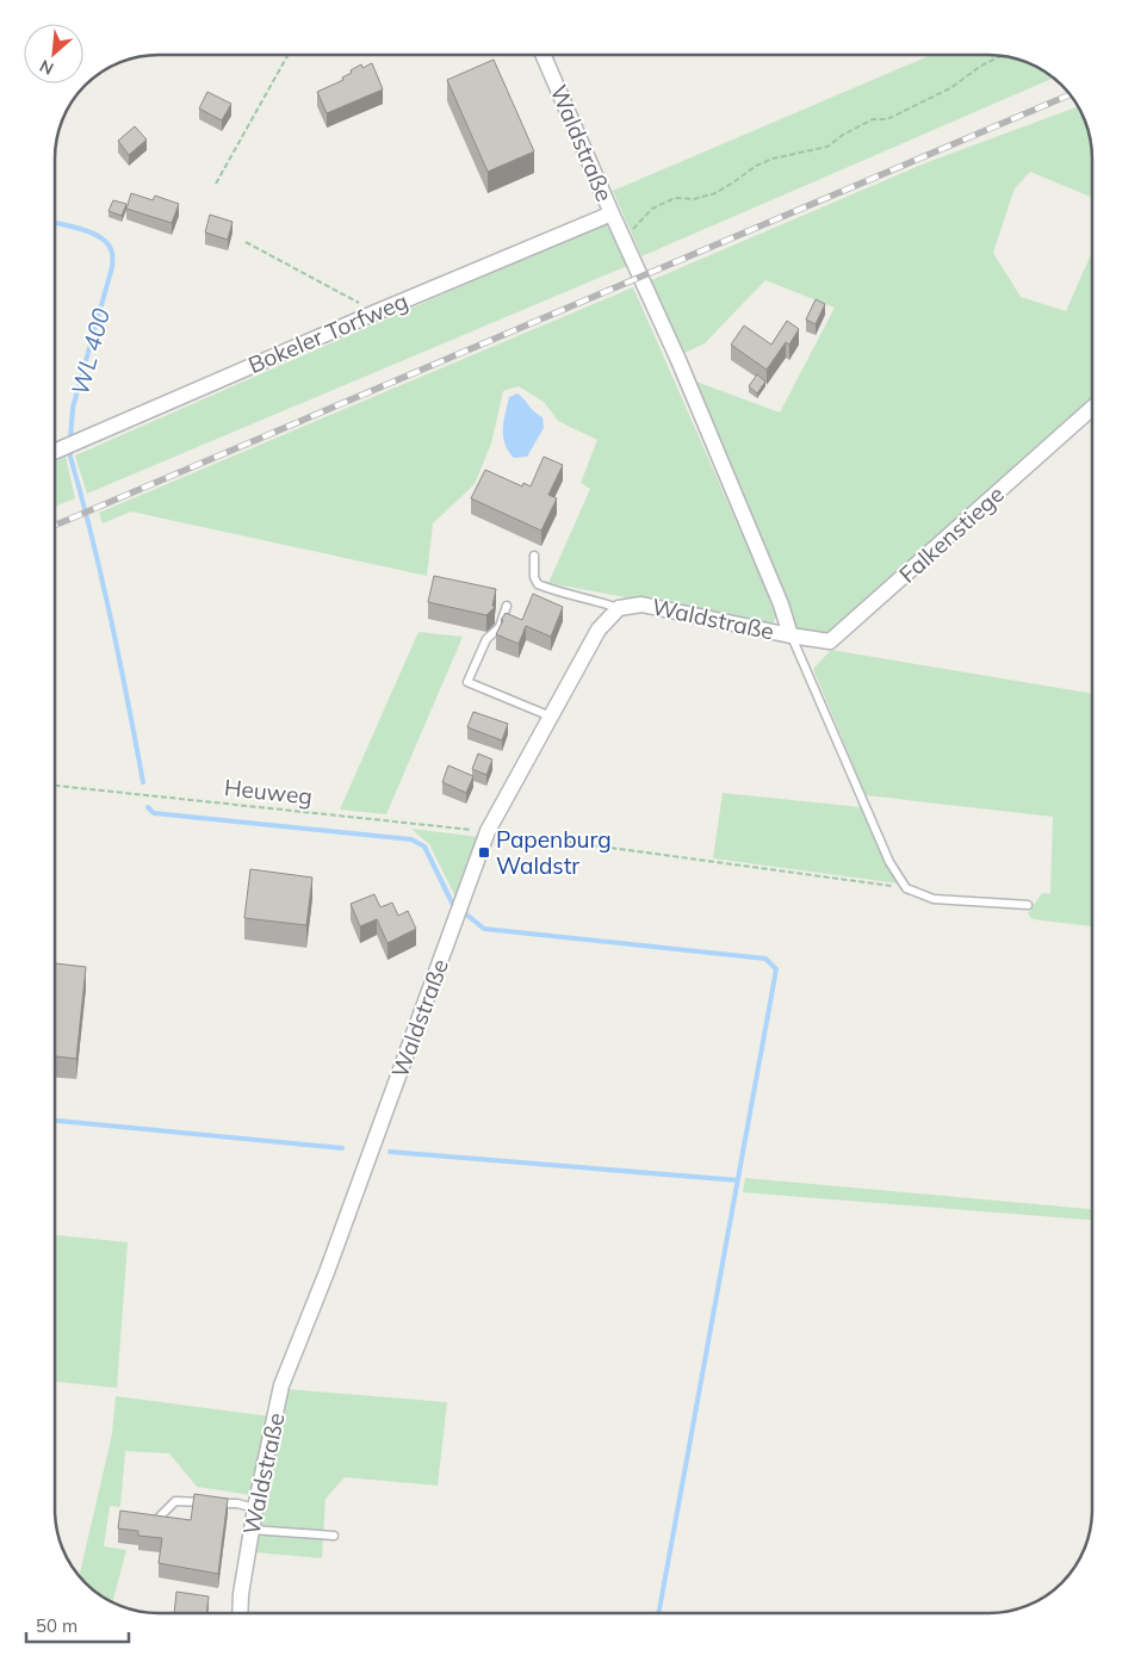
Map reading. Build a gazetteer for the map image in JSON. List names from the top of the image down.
{
  "streets": {
    "street": ["Waldstraße", "Bokeler Torfweg", "Falkenstiege"],
    "path": ["Heuweg"]
  },
  "crossings": [
    ["Waldstraße", "Bokeler Torfweg"],
    ["Waldstraße", "Falkenstiege"],
    ["Waldstraße", "Heuweg"]
  ],
  "water": ["WL 400"],
  "places": {
    "transit": ["Papenburg Waldstr"]
  },
  "scale_bar": "50 m",
  "north": "bottom left"
}
